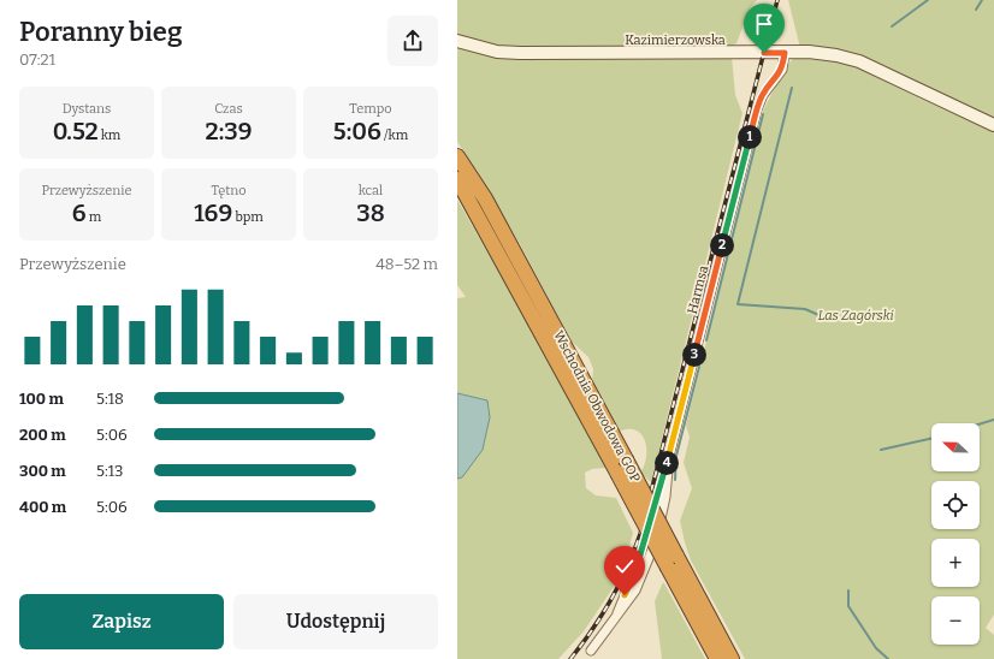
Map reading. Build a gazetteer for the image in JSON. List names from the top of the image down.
{
  "streets": {
    "highway": ["Wschodnia Obwodowa GOP"],
    "street": ["Kazimierzowska", "Harmsa"]
  },
  "crossings": [
    ["Kazimierzowska", "Harmsa"]
  ],
  "parks": ["Las Zagórski"],
  "north": "left",
  "page": {
    "heading": ["Poranny bieg", "07:21"],
    "stats": [
      ["Dystans", "0.52 km"],
      ["Czas", "2:39"],
      ["Tempo", "5:06 /km"],
      ["Przewyższenie", "6 m"],
      ["Tętno", "169 bpm"],
      ["kcal", "38"]
    ],
    "pins": [
      "1",
      "2",
      "3",
      "4"
    ],
    "chart": ["Przewyższenie", "48–52 m"],
    "list": [
      {
        "name": "100 m",
        "note": "5:18"
      },
      {
        "name": "200 m",
        "note": "5:06"
      },
      {
        "name": "300 m",
        "note": "5:13"
      },
      {
        "name": "400 m",
        "note": "5:06"
      }
    ],
    "map_buttons": ["+", "−"],
    "buttons": ["Zapisz", "Udostępnij"]
  }
}
